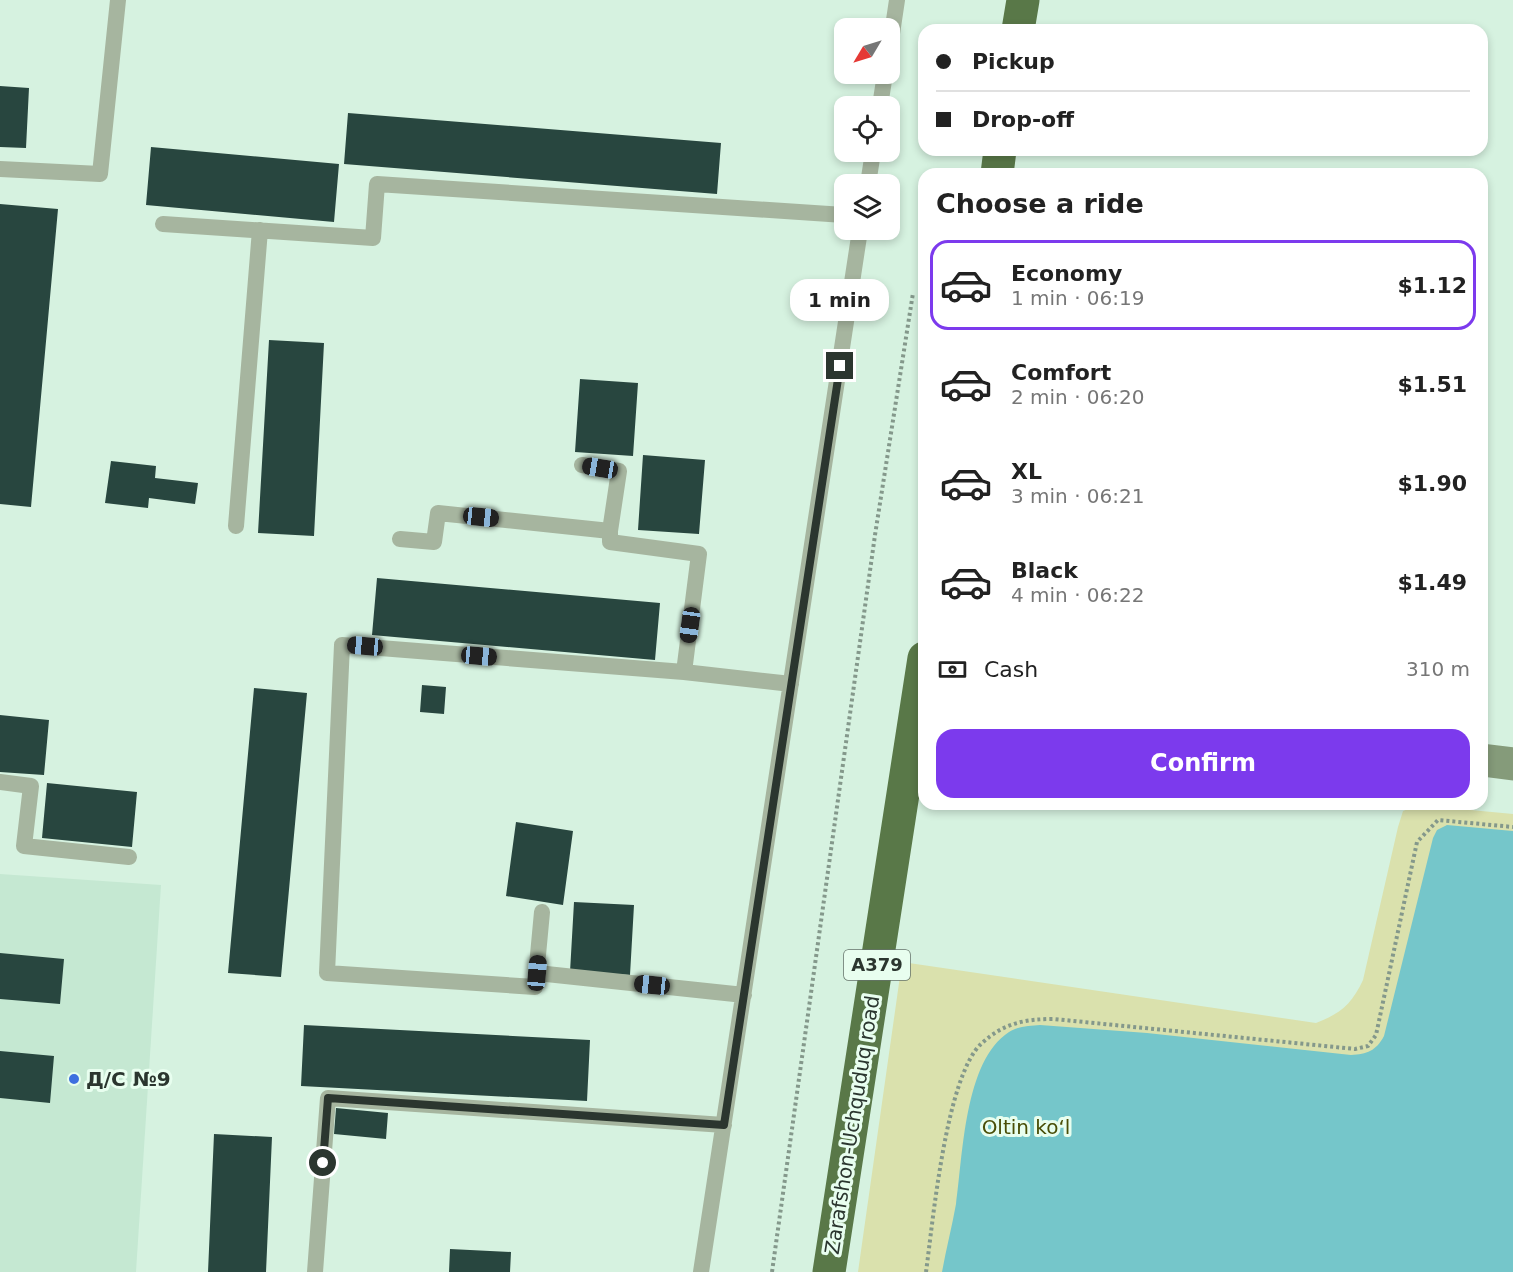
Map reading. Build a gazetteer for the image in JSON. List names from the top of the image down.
{
  "streets": {
    "highway": ["A379", "Zarafshon-Uchquduq road"]
  },
  "parks": ["Oltin ko‘l"],
  "places": ["Д/С №9"],
  "north": "bottom left",
  "page": {
    "banner": ["Pickup", "Drop-off"],
    "heading": "Choose a ride",
    "list": [
      {
        "name": "Economy",
        "note": "1 min · 06:19",
        "value": "$1.12"
      },
      {
        "name": "Comfort",
        "note": "2 min · 06:20",
        "value": "$1.51"
      },
      {
        "name": "XL",
        "note": "3 min · 06:21",
        "value": "$1.90"
      },
      {
        "name": "Black",
        "note": "4 min · 06:22",
        "value": "$1.49"
      }
    ],
    "bubble": "1 min",
    "pay": ["Cash", "310 m"],
    "buttons": "Confirm"
  }
}
